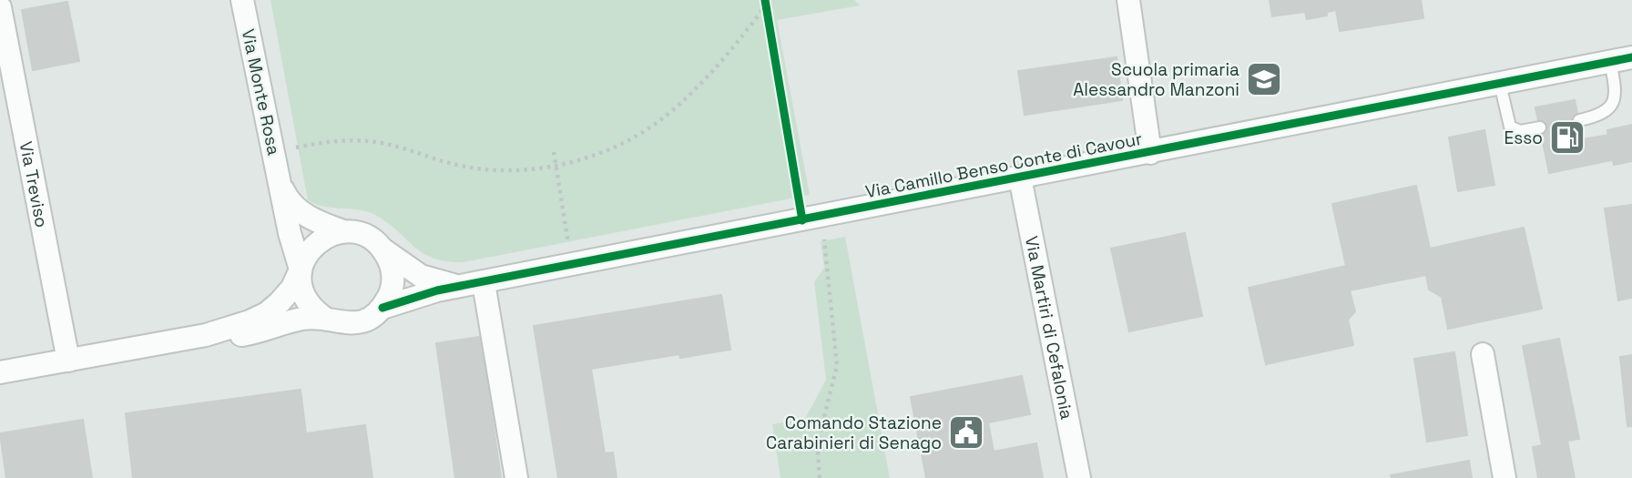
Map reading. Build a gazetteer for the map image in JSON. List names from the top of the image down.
{
  "streets": {
    "street": [
      "Via Monte Rosa",
      "Via Camillo Benso Conte di Cavour",
      "Via Treviso",
      "Via Martiri di Cefalonia"
    ]
  },
  "crossings": [
    ["Via Monte Rosa", "Via Camillo Benso Conte di Cavour"],
    ["Via Camillo Benso Conte di Cavour", "Via Martiri di Cefalonia"]
  ],
  "places": {
    "school or university": ["Scuola primaria Alessandro Manzoni"],
    "fuel station": ["Esso"],
    "public building": ["Comando Stazione Carabinieri di Senago"]
  }
}
